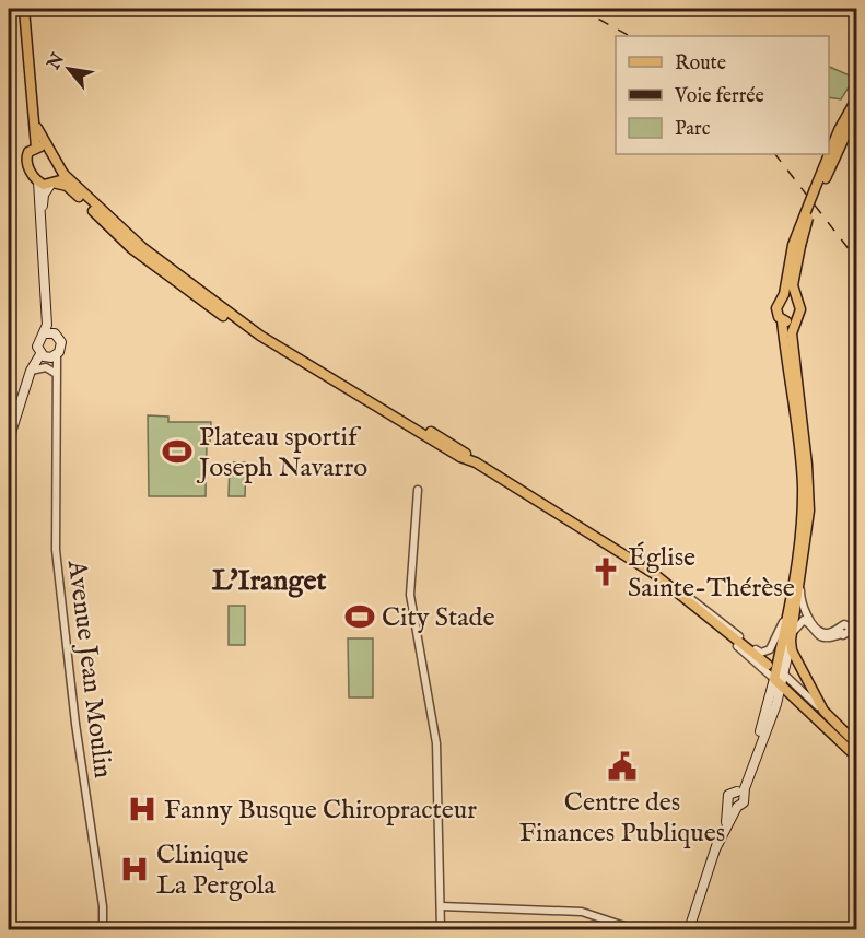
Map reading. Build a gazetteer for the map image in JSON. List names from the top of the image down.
{
  "streets": {
    "street": ["Avenue Jean Moulin"]
  },
  "districts": ["L'Iranget"],
  "places": {
    "sports": ["Plateau sportif Joseph Navarro", "City Stade"],
    "church": ["Église Sainte-Thérèse"],
    "public building": ["Centre des Finances Publiques"],
    "hospital": ["Fanny Busque Chiropracteur", "Clinique La Pergola"]
  },
  "legend": ["Route", "Voie ferrée", "Parc"],
  "north": "top left"
}
